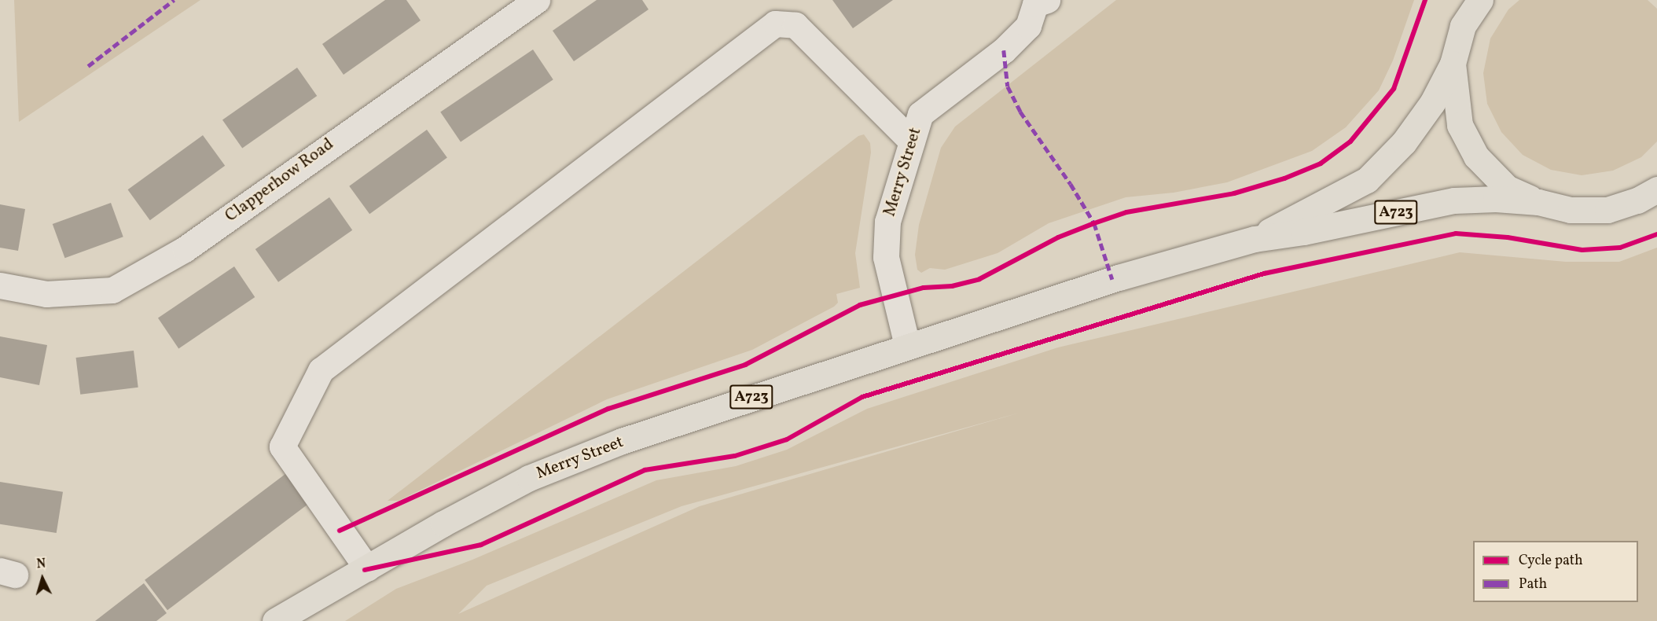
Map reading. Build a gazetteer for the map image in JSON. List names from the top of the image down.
{
  "streets": {
    "main road": ["Merry Street", "A723"],
    "street": ["Clapperhow Road"]
  },
  "crossings": [
    ["Merry Street", "A723"]
  ],
  "legend": ["Cycle path", "Path"],
  "north": "top"
}
